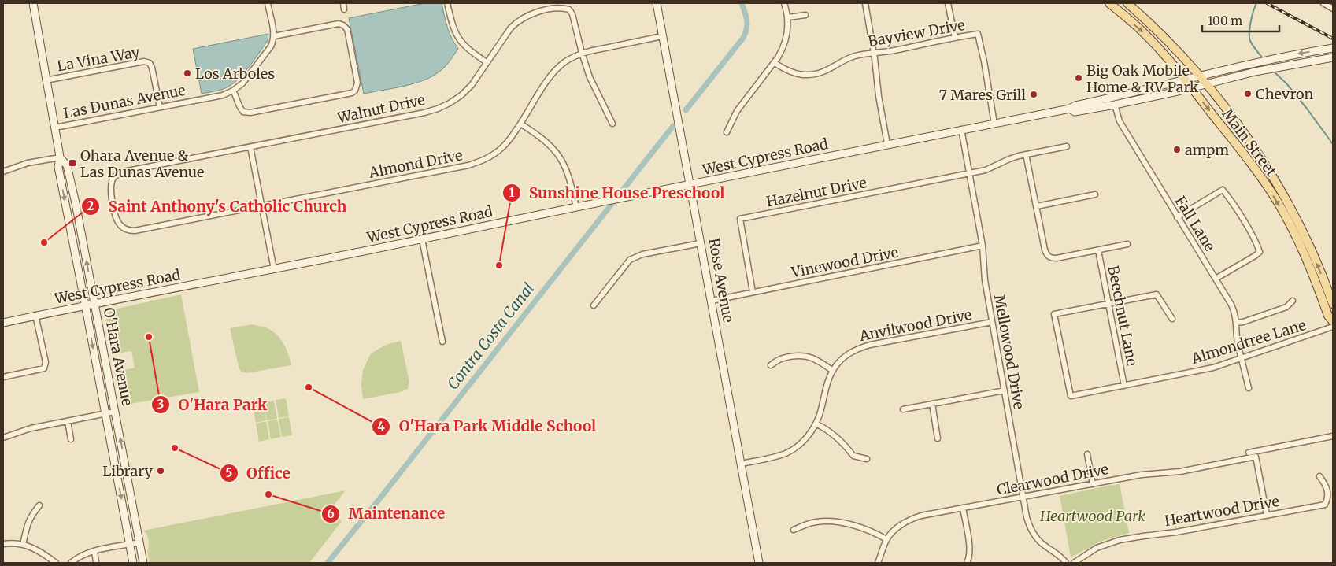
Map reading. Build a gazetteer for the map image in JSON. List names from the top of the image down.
{
  "streets": {
    "main road": ["Main Street"],
    "street": [
      "Bayview Drive",
      "La Vina Way",
      "Las Dunas Avenue",
      "Walnut Drive",
      "West Cypress Road",
      "Almond Drive",
      "Hazelnut Drive",
      "Fall Lane",
      "Vinewood Drive",
      "Rose Avenue",
      "Beechnut Lane",
      "Anvilwood Drive",
      "Almondtree Lane",
      "Mellowood Drive",
      "O'Hara Avenue",
      "Clearwood Drive",
      "Heartwood Drive"
    ]
  },
  "crossings": [
    ["Bayview Drive", "West Cypress Road"],
    ["La Vina Way", "Las Dunas Avenue"],
    ["La Vina Way", "O'Hara Avenue"],
    ["Las Dunas Avenue", "O'Hara Avenue"],
    ["Walnut Drive", "Almond Drive"],
    ["Main Street", "West Cypress Road"],
    ["West Cypress Road", "Fall Lane"],
    ["West Cypress Road", "Rose Avenue"],
    ["West Cypress Road", "Mellowood Drive"],
    ["West Cypress Road", "O'Hara Avenue"],
    ["Almond Drive", "Rose Avenue"],
    ["Hazelnut Drive", "Vinewood Drive"],
    ["Hazelnut Drive", "Mellowood Drive"],
    ["Fall Lane", "Almondtree Lane"],
    ["Vinewood Drive", "Rose Avenue"],
    ["Vinewood Drive", "Mellowood Drive"],
    ["Rose Avenue", "Anvilwood Drive"],
    ["Beechnut Lane", "Almondtree Lane"],
    ["Anvilwood Drive", "Mellowood Drive"],
    ["Mellowood Drive", "Clearwood Drive"],
    ["Clearwood Drive", "Heartwood Drive"]
  ],
  "water": ["Contra Costa Canal"],
  "parks": ["Heartwood Park"],
  "places": {
    "other": [
      "Los Arboles",
      "Big Oak Mobile Home & RV Park",
      "Chevron",
      "7 Mares Grill",
      "ampm",
      "Saint Anthony's Catholic Church",
      "Sunshine House Preschool",
      "O'Hara Park",
      "O'Hara Park Middle School",
      "Office",
      "Library",
      "Maintenance"
    ],
    "transit": ["Ohara Avenue & Las Dunas Avenue"]
  },
  "scale_bar": "100 m"
}
